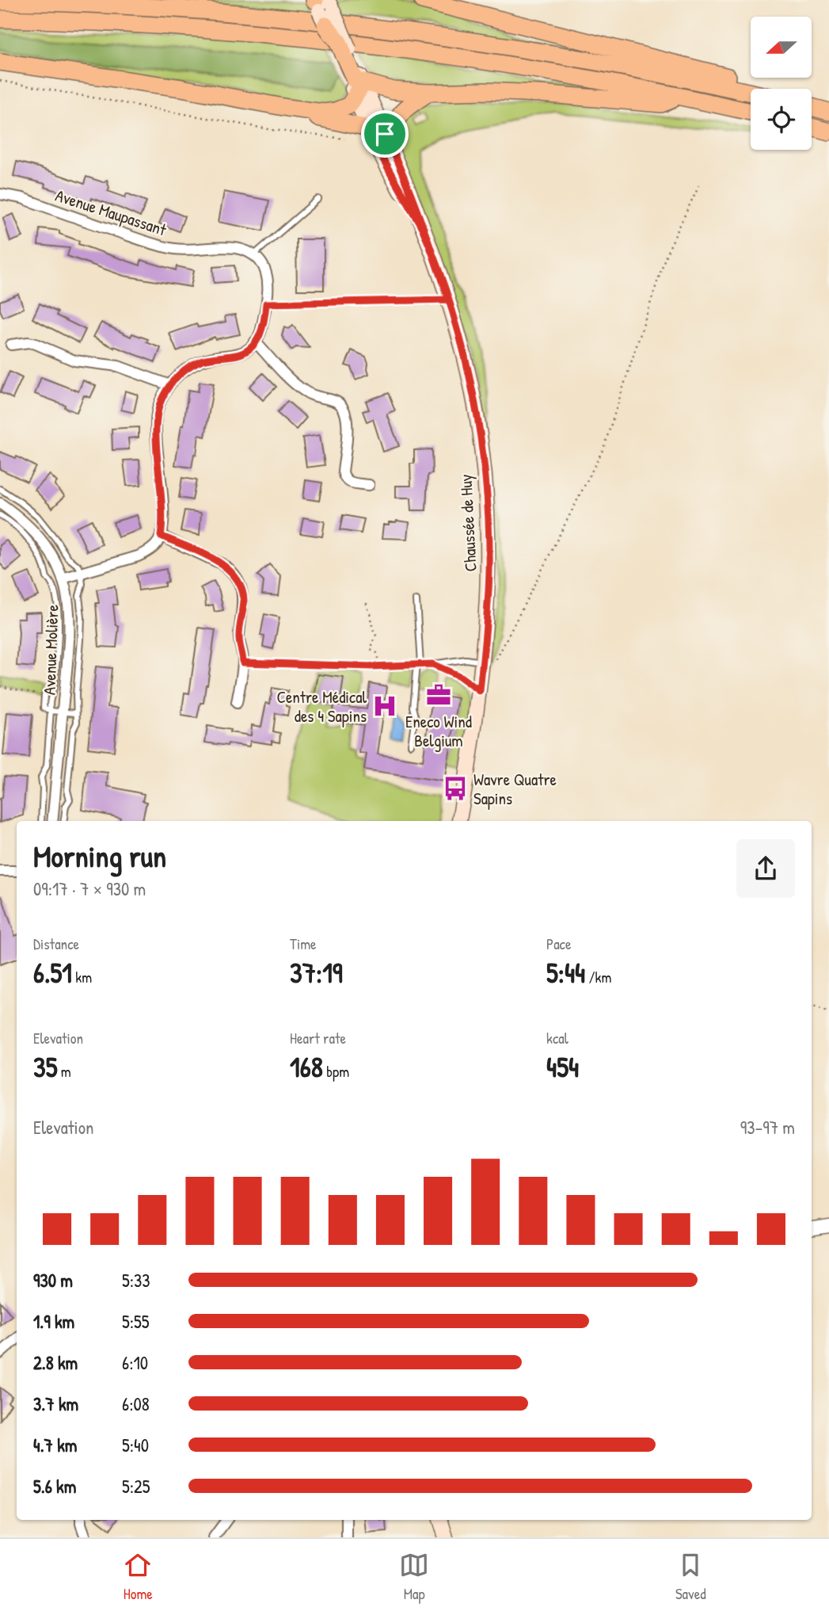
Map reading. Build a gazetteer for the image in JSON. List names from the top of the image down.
{
  "streets": {
    "main road": ["Chaussée de Huy"],
    "street": ["Avenue Maupassant", "Avenue Molière"]
  },
  "places": {
    "office": ["Eneco Wind Belgium"],
    "hospital": ["Centre Médical des 4 Sapins"],
    "bus stop": ["Wavre Quatre Sapins"]
  },
  "north": "left",
  "page": {
    "heading": ["Morning run", "09:17 · 7 × 930 m"],
    "stats": [
      ["Distance", "6.51 km"],
      ["Time", "37:19"],
      ["Pace", "5:44 /km"],
      ["Elevation", "35 m"],
      ["Heart rate", "168 bpm"],
      ["kcal", "454"]
    ],
    "chart": ["Elevation", "93–97 m"],
    "list": [
      {
        "name": "930 m",
        "note": "5:33"
      },
      {
        "name": "1.9 km",
        "note": "5:55"
      },
      {
        "name": "2.8 km",
        "note": "6:10"
      },
      {
        "name": "3.7 km",
        "note": "6:08"
      },
      {
        "name": "4.7 km",
        "note": "5:40"
      },
      {
        "name": "5.6 km",
        "note": "5:25"
      }
    ],
    "tabs": ["Home", "Map", "Saved"]
  }
}
